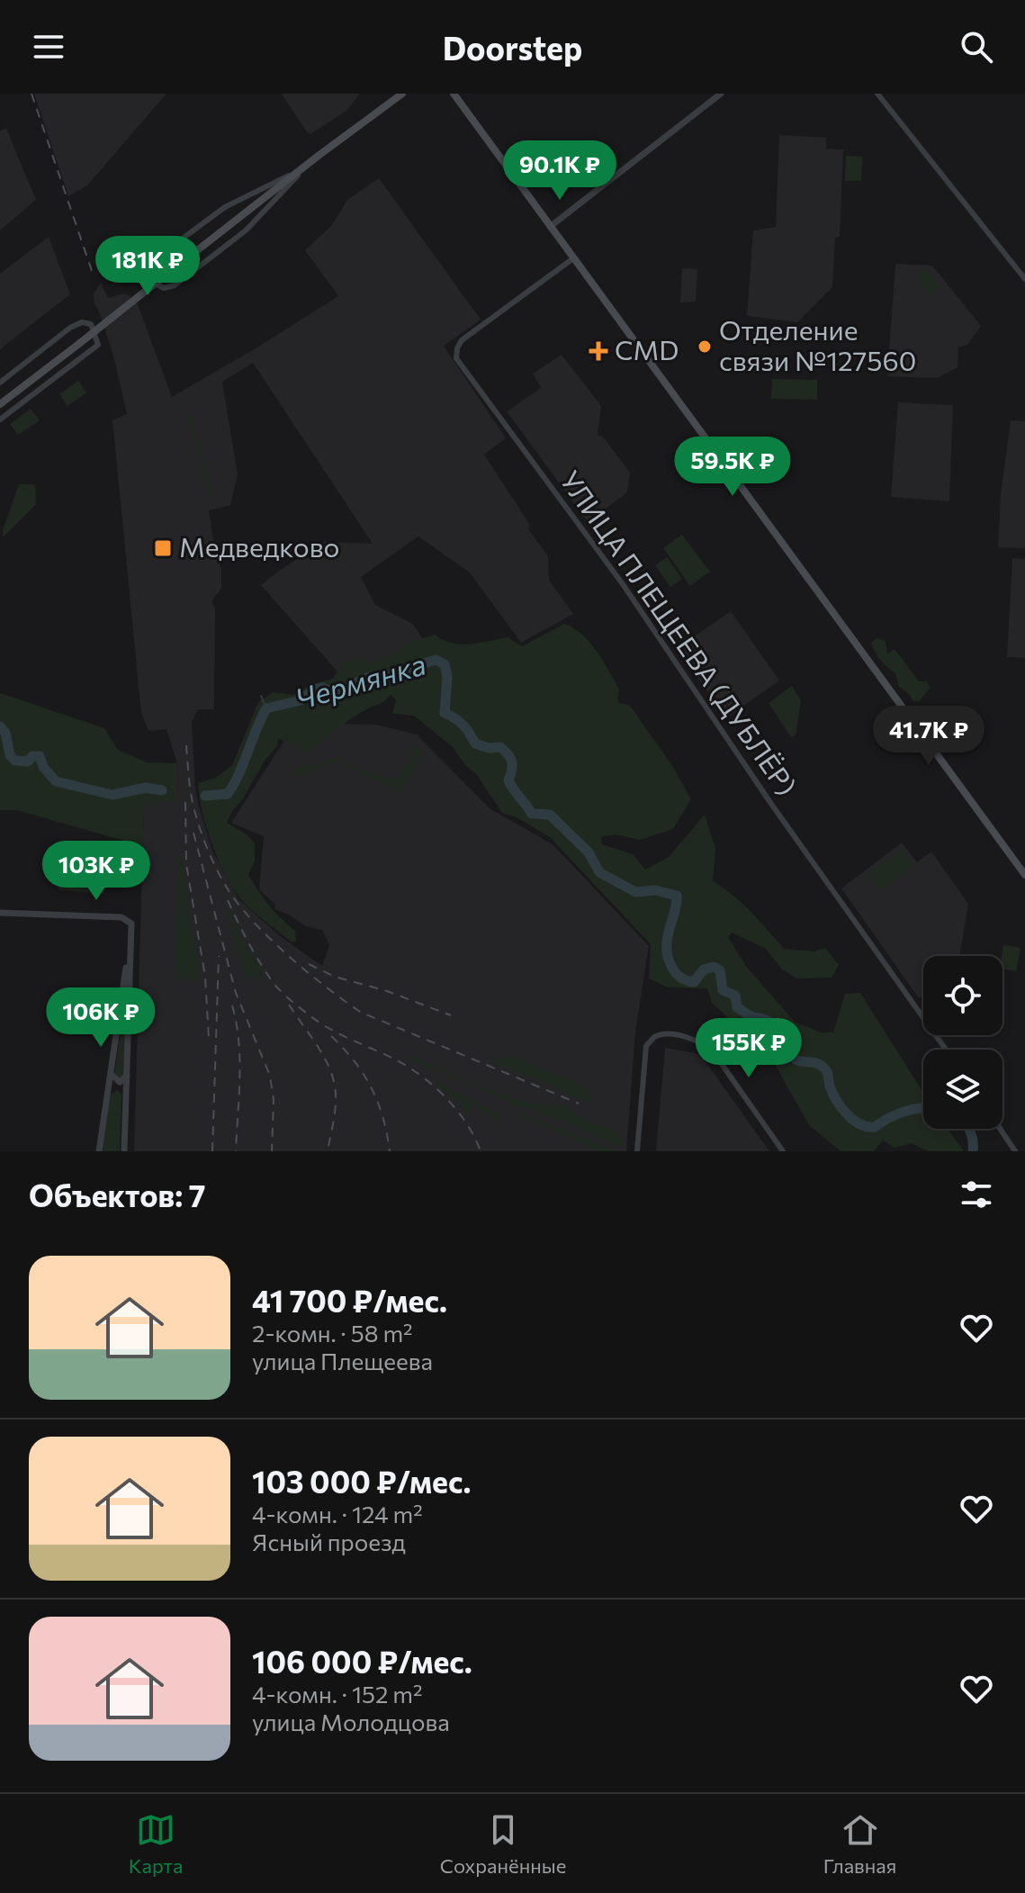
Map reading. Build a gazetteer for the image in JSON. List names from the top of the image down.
{
  "streets": {
    "street": ["УЛИЦА ПЛЕЩЕЕВА (ДУБЛЁР)"]
  },
  "water": ["Чермянка"],
  "places": {
    "other": ["Отделение связи №127560"],
    "health": ["CMD"],
    "transit": ["Медведково"]
  },
  "page": {
    "header": "Doorstep",
    "price": [
      "90.1K ₽",
      "181K ₽",
      "59.5K ₽",
      "41.7K ₽",
      "103K ₽",
      "106K ₽",
      "155K ₽"
    ],
    "heading": "Объектов: 7",
    "list": [
      {
        "name": "41 700 ₽/мес.",
        "note": "2-комн. · 58 m² · улица Плещеева"
      },
      {
        "name": "103 000 ₽/мес.",
        "note": "4-комн. · 124 m² · Ясный проезд"
      },
      {
        "name": "106 000 ₽/мес.",
        "note": "4-комн. · 152 m² · улица Молодцова"
      }
    ],
    "tabs": ["Карта", "Сохранённые", "Главная"]
  }
}
